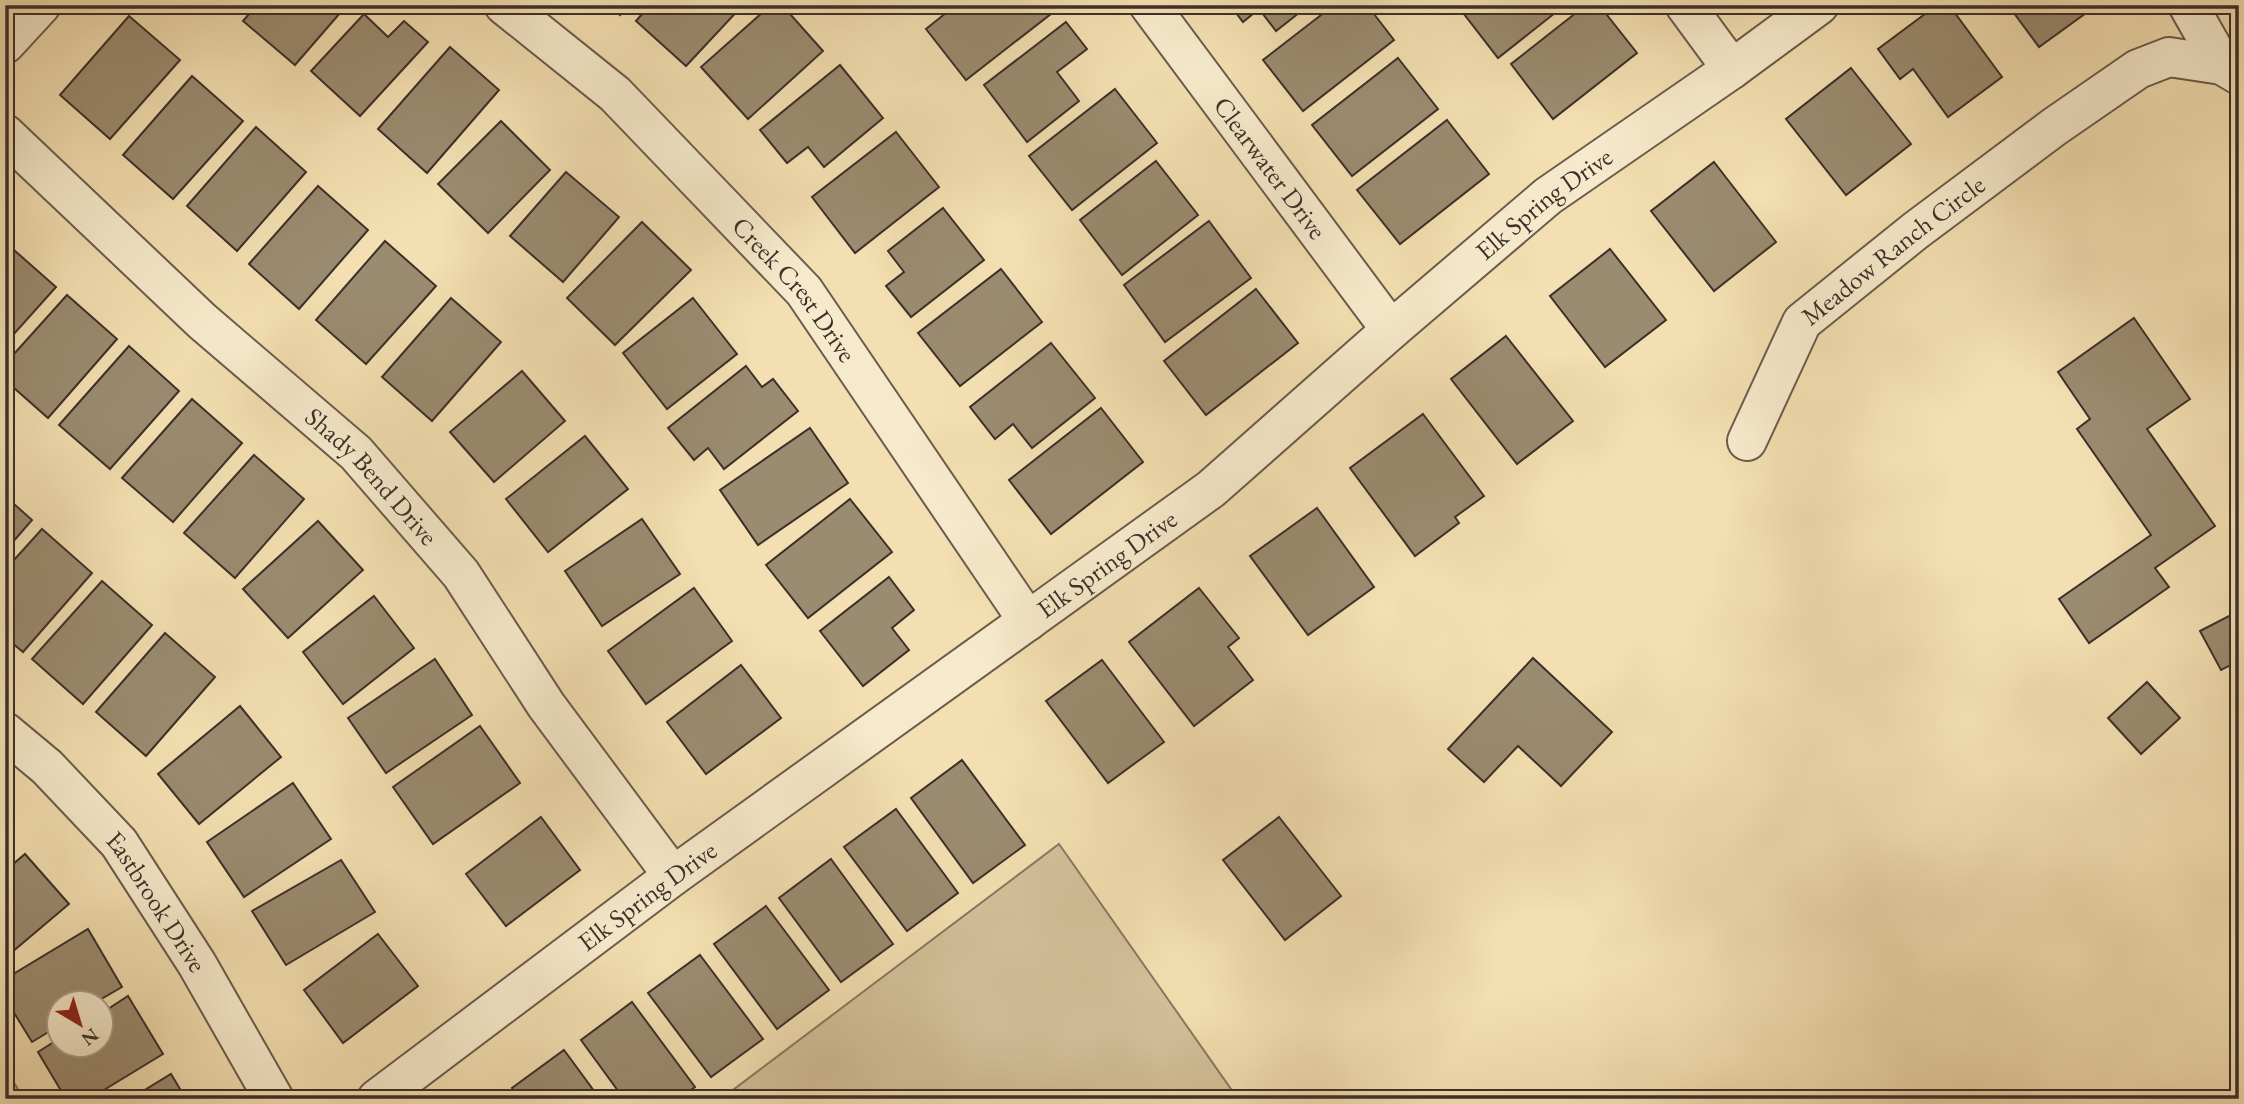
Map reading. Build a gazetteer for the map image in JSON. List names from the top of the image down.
{
  "streets": {
    "street": [
      "Clearwater Drive",
      "Elk Spring Drive",
      "Meadow Ranch Circle",
      "Creek Crest Drive",
      "Shady Bend Drive",
      "Eastbrook Drive"
    ]
  },
  "crossings": [
    ["Clearwater Drive", "Elk Spring Drive"],
    ["Elk Spring Drive", "Creek Crest Drive"],
    ["Elk Spring Drive", "Shady Bend Drive"]
  ],
  "north": "bottom right"
}
